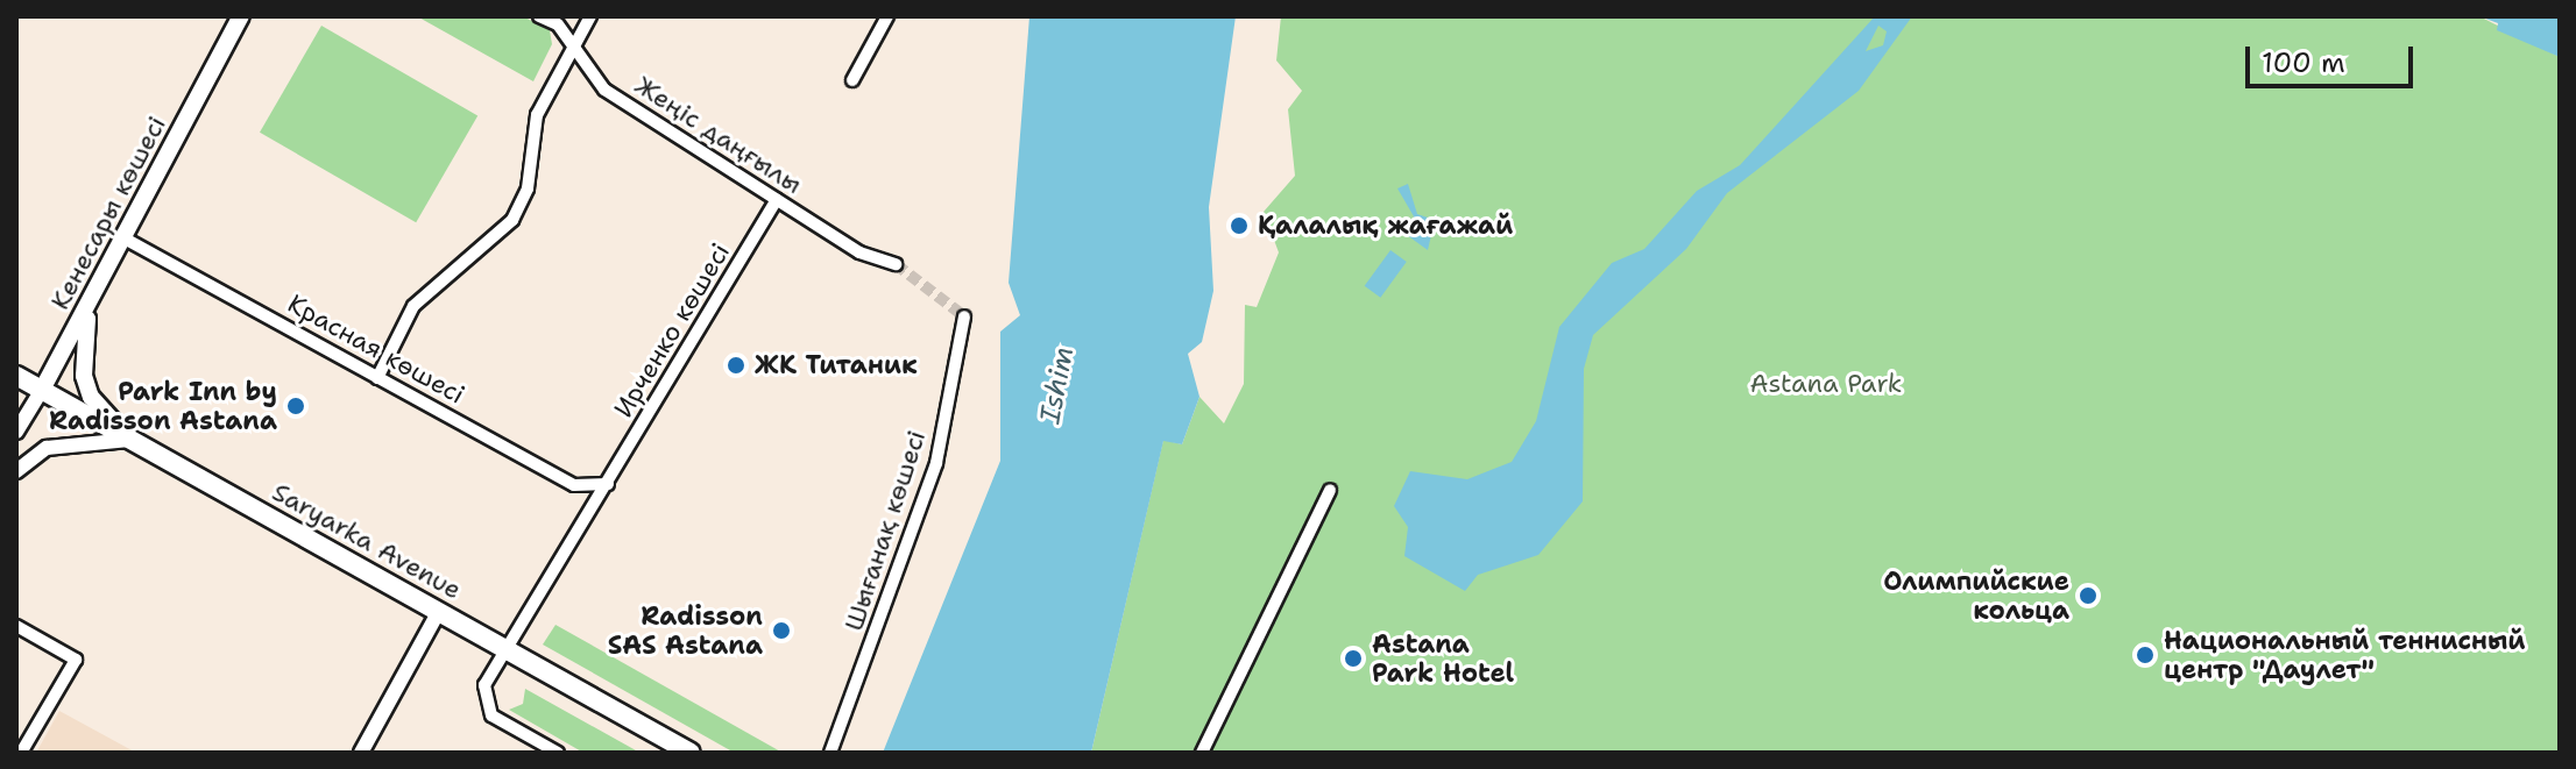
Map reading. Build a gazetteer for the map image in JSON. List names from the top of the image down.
{
  "streets": {
    "main road": ["Кенесары көшесі", "Saryarka Avenue"],
    "street": [
      "Жеңіс даңғылы",
      "Ирченко көшесі",
      "Красная көшесі",
      "Шығанақ көшесі"
    ]
  },
  "crossings": [
    ["Жеңіс даңғылы", "Ирченко көшесі"],
    ["Кенесары көшесі", "Красная көшесі"],
    ["Кенесары көшесі", "Saryarka Avenue"],
    ["Ирченко көшесі", "Красная көшесі"],
    ["Ирченко көшесі", "Saryarka Avenue"]
  ],
  "water": ["Ishim"],
  "parks": ["Astana Park"],
  "places": [
    "Қалалық жағажай",
    "ЖК Титаник",
    "Park Inn by Radisson Astana",
    "Олимпийские кольца",
    "Radisson SAS Astana",
    "Национальный теннисный центр \"Даулет\"",
    "Astana Park Hotel"
  ],
  "scale_bar": "100 m"
}
